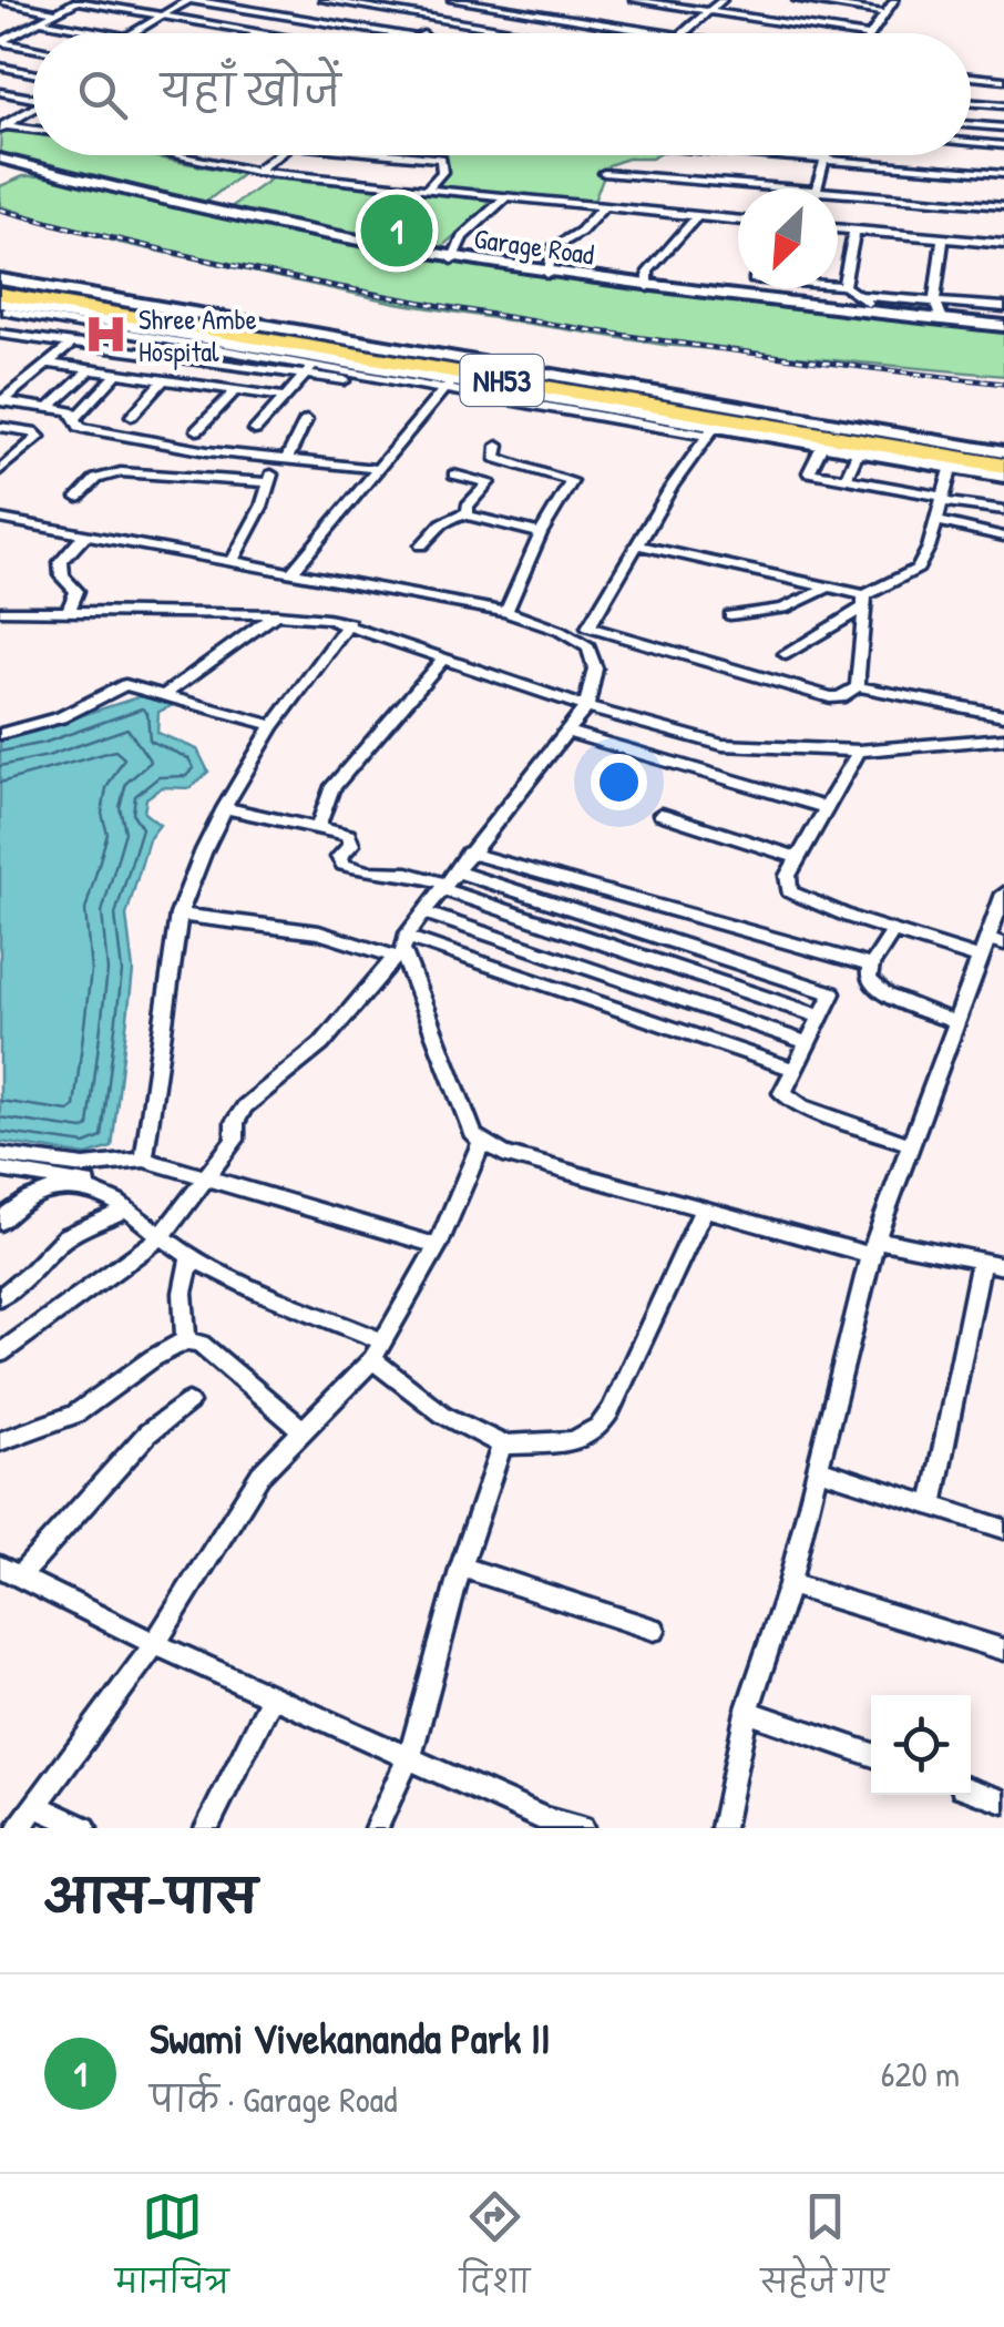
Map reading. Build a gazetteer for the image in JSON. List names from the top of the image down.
{
  "streets": {
    "highway": ["NH53"],
    "street": ["Garage Road"]
  },
  "places": {
    "hospital": ["Shree Ambe Hospital"]
  },
  "north": "bottom left",
  "page": {
    "search": "यहाँ खोजें",
    "pins": "1",
    "heading": "आस-पास",
    "list": [
      {
        "mark": "1",
        "name": "Swami Vivekananda Park II",
        "note": "पार्क · Garage Road",
        "value": "620 m"
      }
    ],
    "nav": ["मानचित्र", "दिशा", "सहेजे गए"]
  }
}
